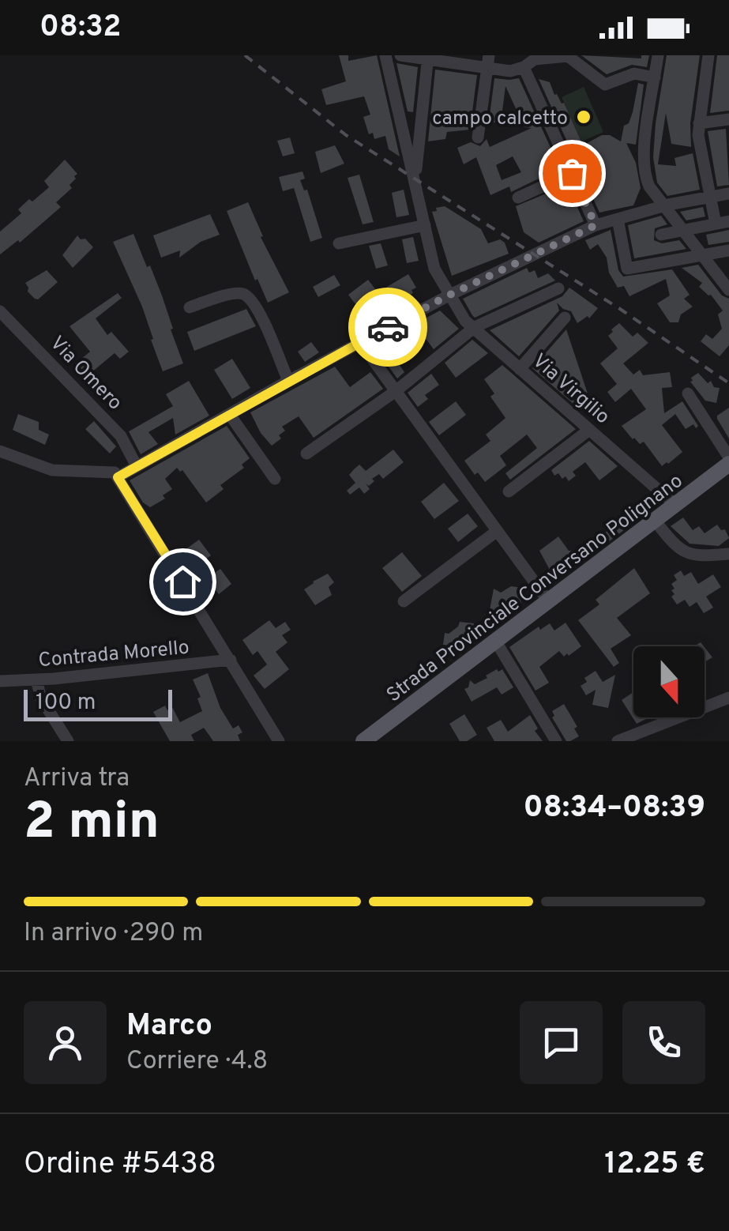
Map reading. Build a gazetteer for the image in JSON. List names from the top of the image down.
{
  "streets": {
    "main road": ["Strada Provinciale Conversano Polignano"],
    "street": ["Via Omero", "Via Virgilio", "Contrada Morello"]
  },
  "crossings": [
    ["Via Virgilio", "Strada Provinciale Conversano Polignano"]
  ],
  "places": ["campo calcetto"],
  "scale_bar": "100 m",
  "north": "bottom",
  "page": {
    "status": "08:32",
    "scale": "100 m",
    "heading": ["2 min", "Arriva tra", "08:34–08:39"],
    "panel": [
      "Marco",
      "Corriere · 4.8",
      "Ordine #5438",
      "12.25 €"
    ],
    "bar": "In arrivo · 290 m"
  }
}
